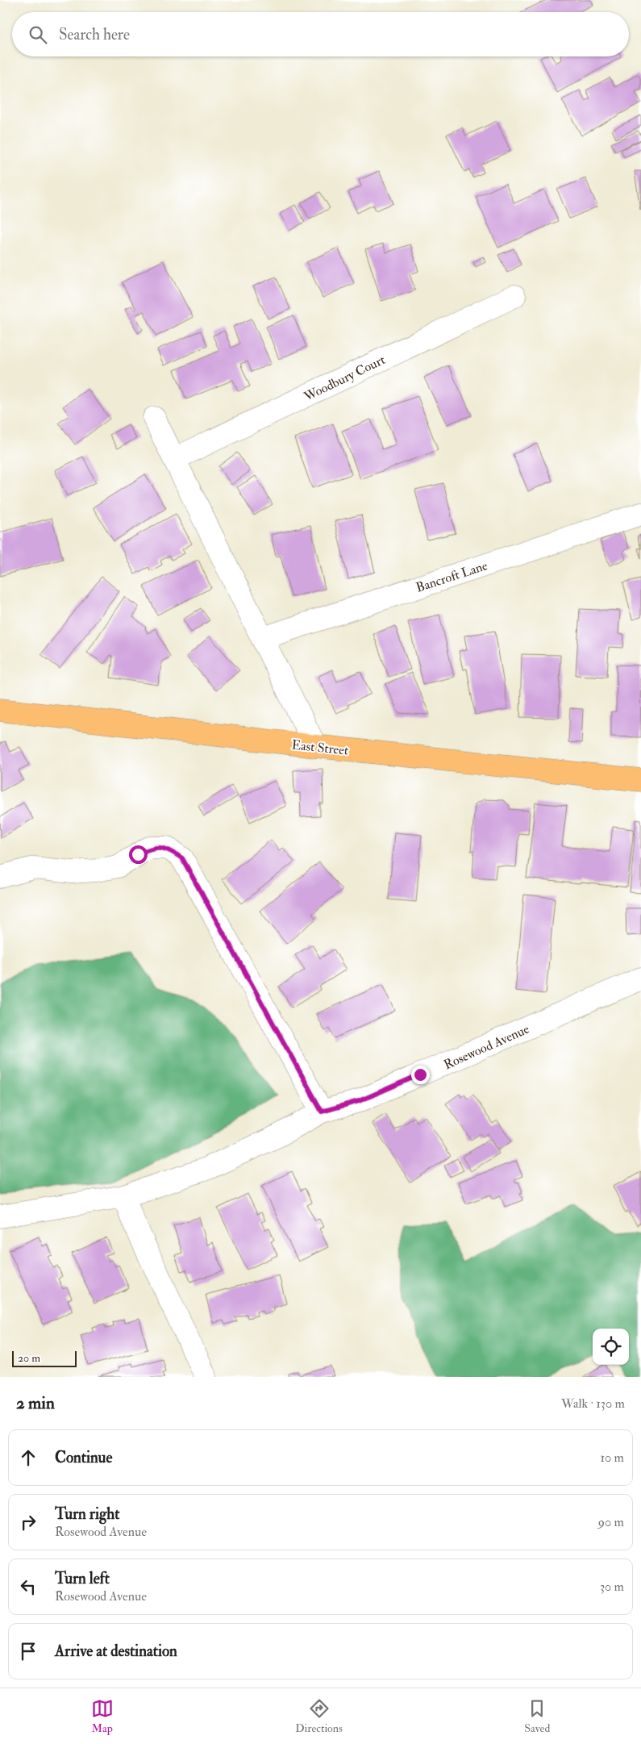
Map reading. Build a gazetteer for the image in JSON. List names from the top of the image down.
{
  "streets": {
    "main road": ["East Street"],
    "street": ["Woodbury Court", "Bancroft Lane", "Rosewood Avenue"]
  },
  "scale_bar": "20 m",
  "page": {
    "search": "Search here",
    "scale": "20 m",
    "heading": ["2 min", "Walk · 130 m"],
    "list": [
      ["Continue", "10 m"],
      ["Turn right", "Rosewood Avenue", "90 m"],
      ["Turn left", "Rosewood Avenue", "30 m"],
      "Arrive at destination"
    ],
    "nav": ["Map", "Directions", "Saved"]
  }
}
